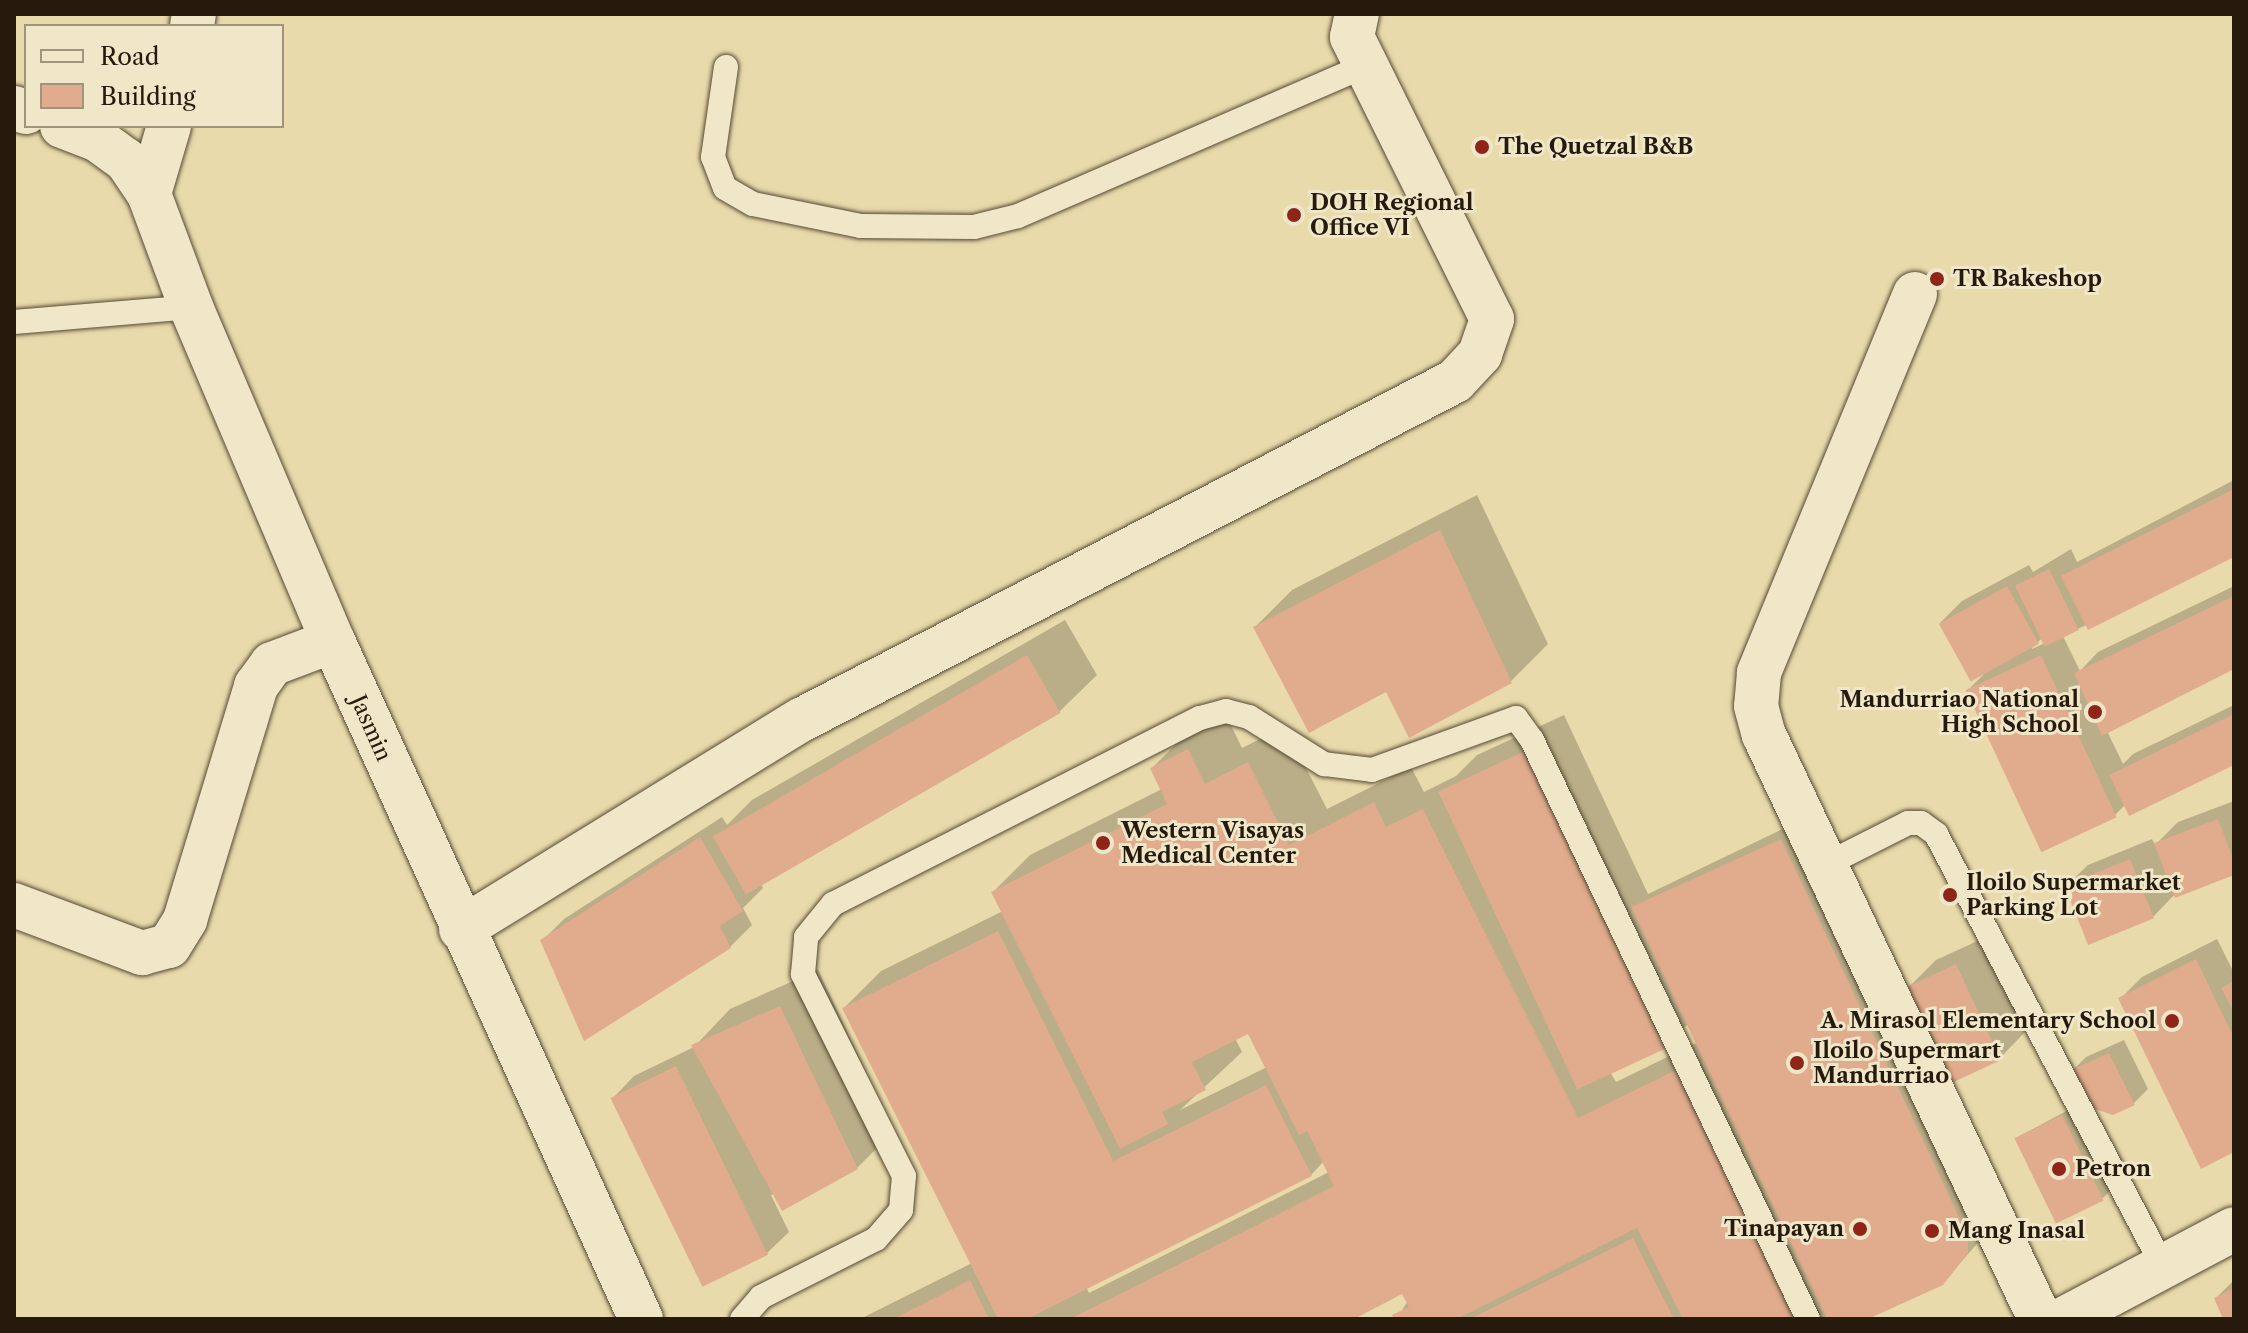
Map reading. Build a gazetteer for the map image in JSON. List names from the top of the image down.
{
  "streets": {
    "street": ["Jasmin"]
  },
  "places": [
    "The Quetzal B&B",
    "DOH Regional Office VI",
    "TR Bakeshop",
    "Mandurriao National High School",
    "Western Visayas Medical Center",
    "Iloilo Supermarket Parking Lot",
    "A. Mirasol Elementary School",
    "Iloilo Supermart Mandurriao",
    "Petron",
    "Tinapayan",
    "Mang Inasal"
  ],
  "legend": ["Road", "Building"]
}
